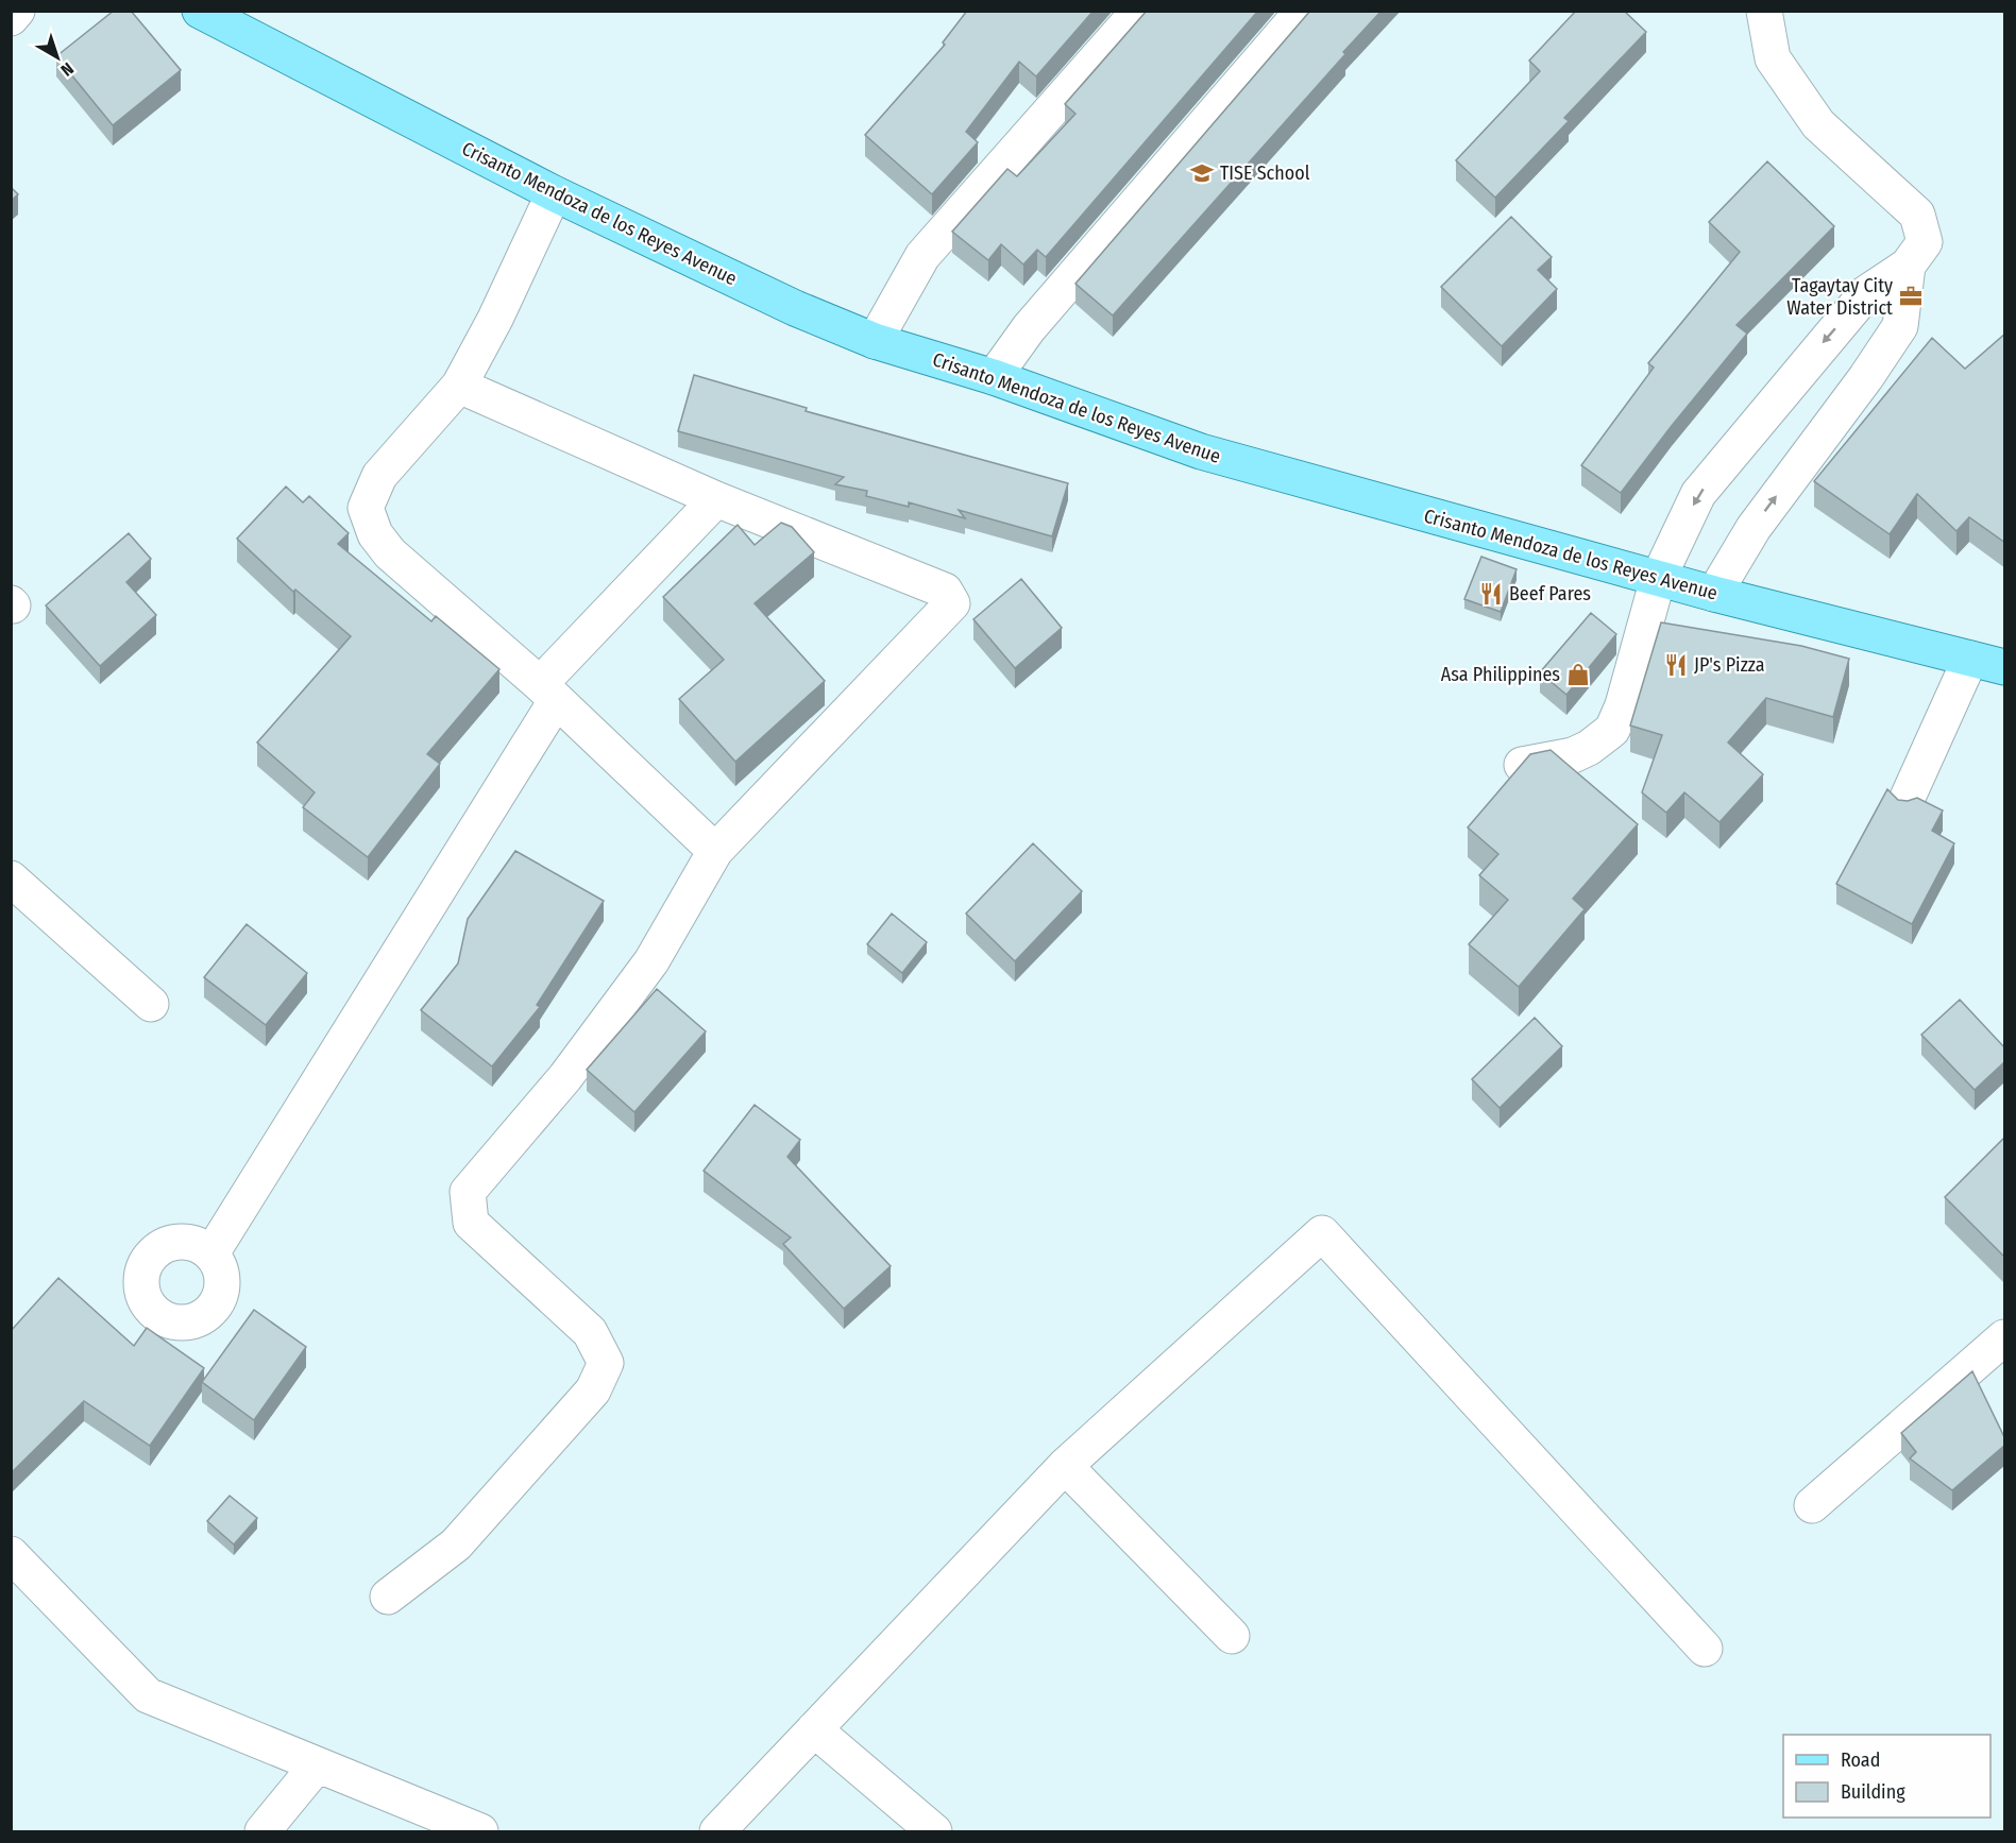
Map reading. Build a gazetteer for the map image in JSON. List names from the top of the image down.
{
  "streets": {
    "main road": ["Crisanto Mendoza de los Reyes Avenue"]
  },
  "places": {
    "school or university": ["TISE School"],
    "office": ["Tagaytay City Water District"],
    "restaurant": ["Beef Pares", "JP's Pizza"],
    "shop": ["Asa Philippines"]
  },
  "legend": ["Road", "Building"],
  "north": "bottom right"
}
